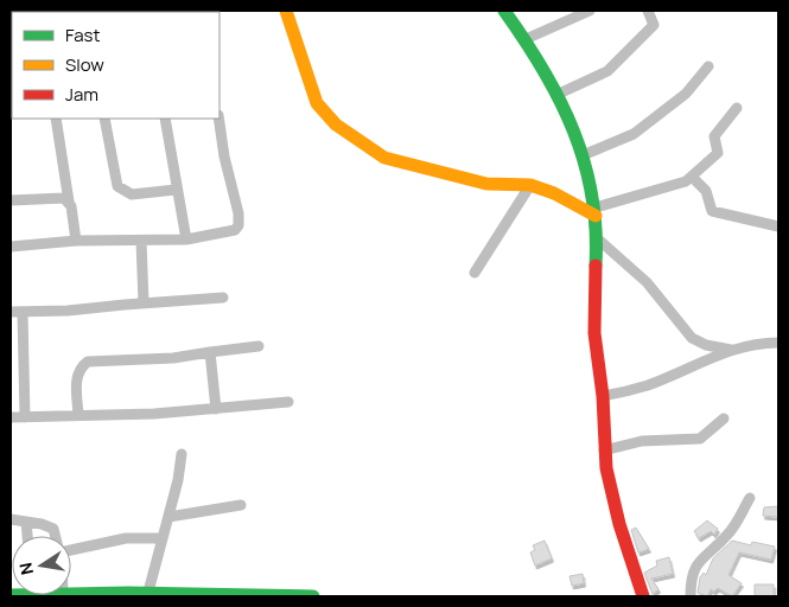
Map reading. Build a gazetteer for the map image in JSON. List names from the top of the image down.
{
  "legend": ["Fast", "Slow", "Jam"],
  "north": "left"
}
